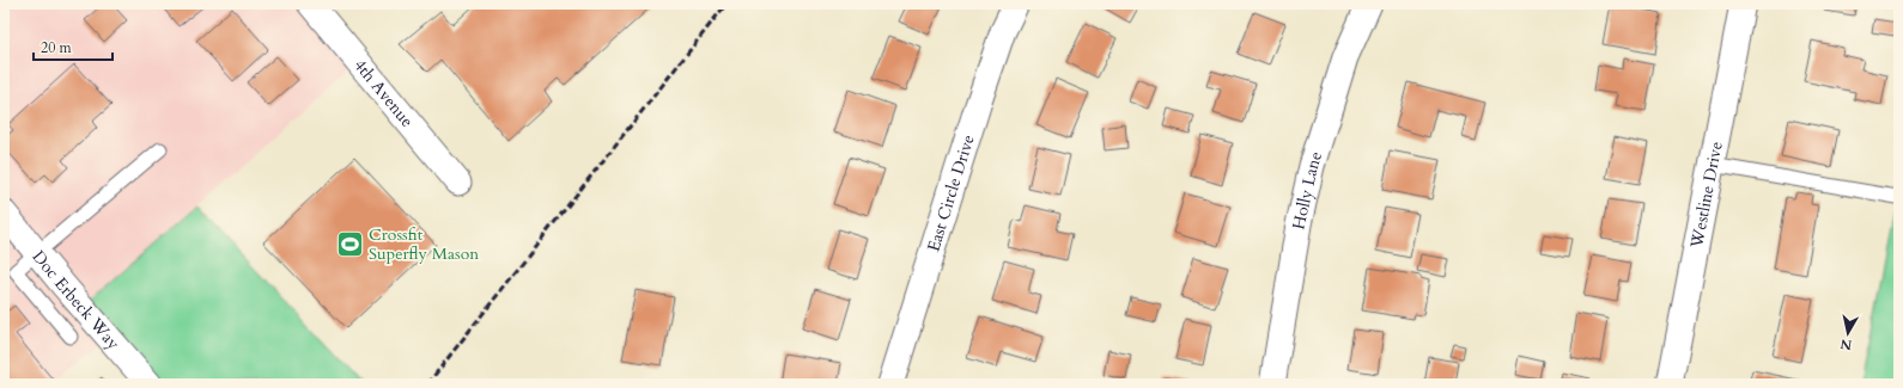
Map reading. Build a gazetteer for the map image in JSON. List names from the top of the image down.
{
  "streets": {
    "street": [
      "4th Avenue",
      "Holly Lane",
      "East Circle Drive",
      "Westline Drive",
      "Doc Erbeck Way"
    ]
  },
  "places": {
    "sports": ["Crossfit Superfly Mason"]
  },
  "scale_bar": "20 m",
  "north": "bottom"
}
